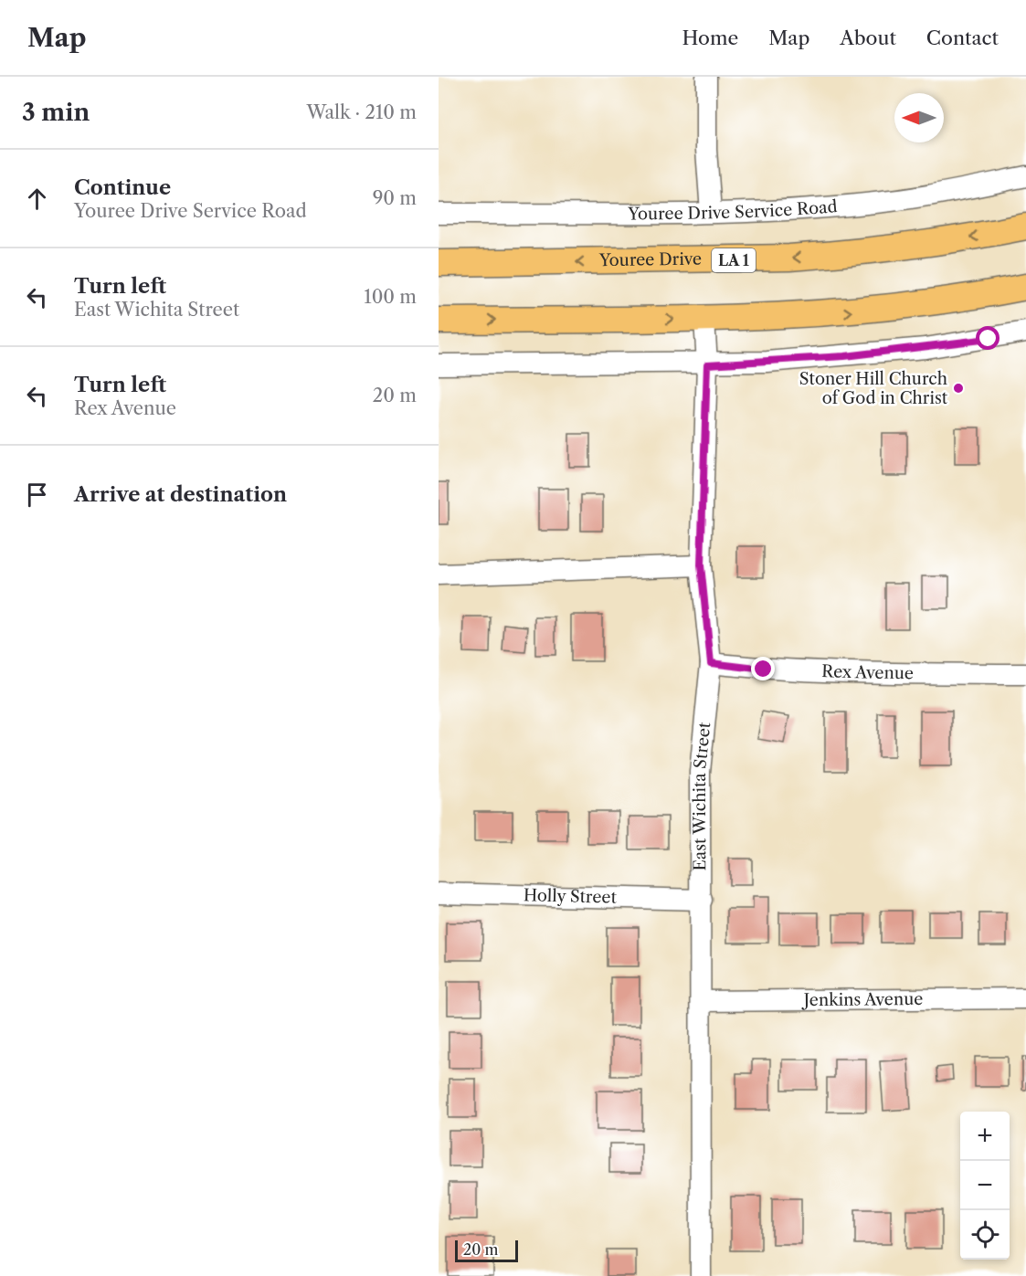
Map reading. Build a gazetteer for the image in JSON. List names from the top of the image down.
{
  "streets": {
    "main road": ["LA 1", "Youree Drive"],
    "street": [
      "Youree Drive Service Road",
      "Rex Avenue",
      "East Wichita Street",
      "Holly Street",
      "Jenkins Avenue"
    ]
  },
  "crossings": [
    ["Rex Avenue", "East Wichita Street"],
    ["East Wichita Street", "Holly Street"],
    ["East Wichita Street", "Jenkins Avenue"]
  ],
  "places": ["Stoner Hill Church of God in Christ"],
  "scale_bar": "20 m",
  "north": "left",
  "page": {
    "header": "Map",
    "nav": [
      "Home",
      "Map",
      "About",
      "Contact"
    ],
    "heading": ["3 min", "Walk · 210 m"],
    "list": [
      ["Continue", "Youree Drive Service Road", "90 m"],
      ["Turn left", "East Wichita Street", "100 m"],
      ["Turn left", "Rex Avenue", "20 m"],
      "Arrive at destination"
    ],
    "map_buttons": ["+", "−"],
    "scale": "20 m"
  }
}
